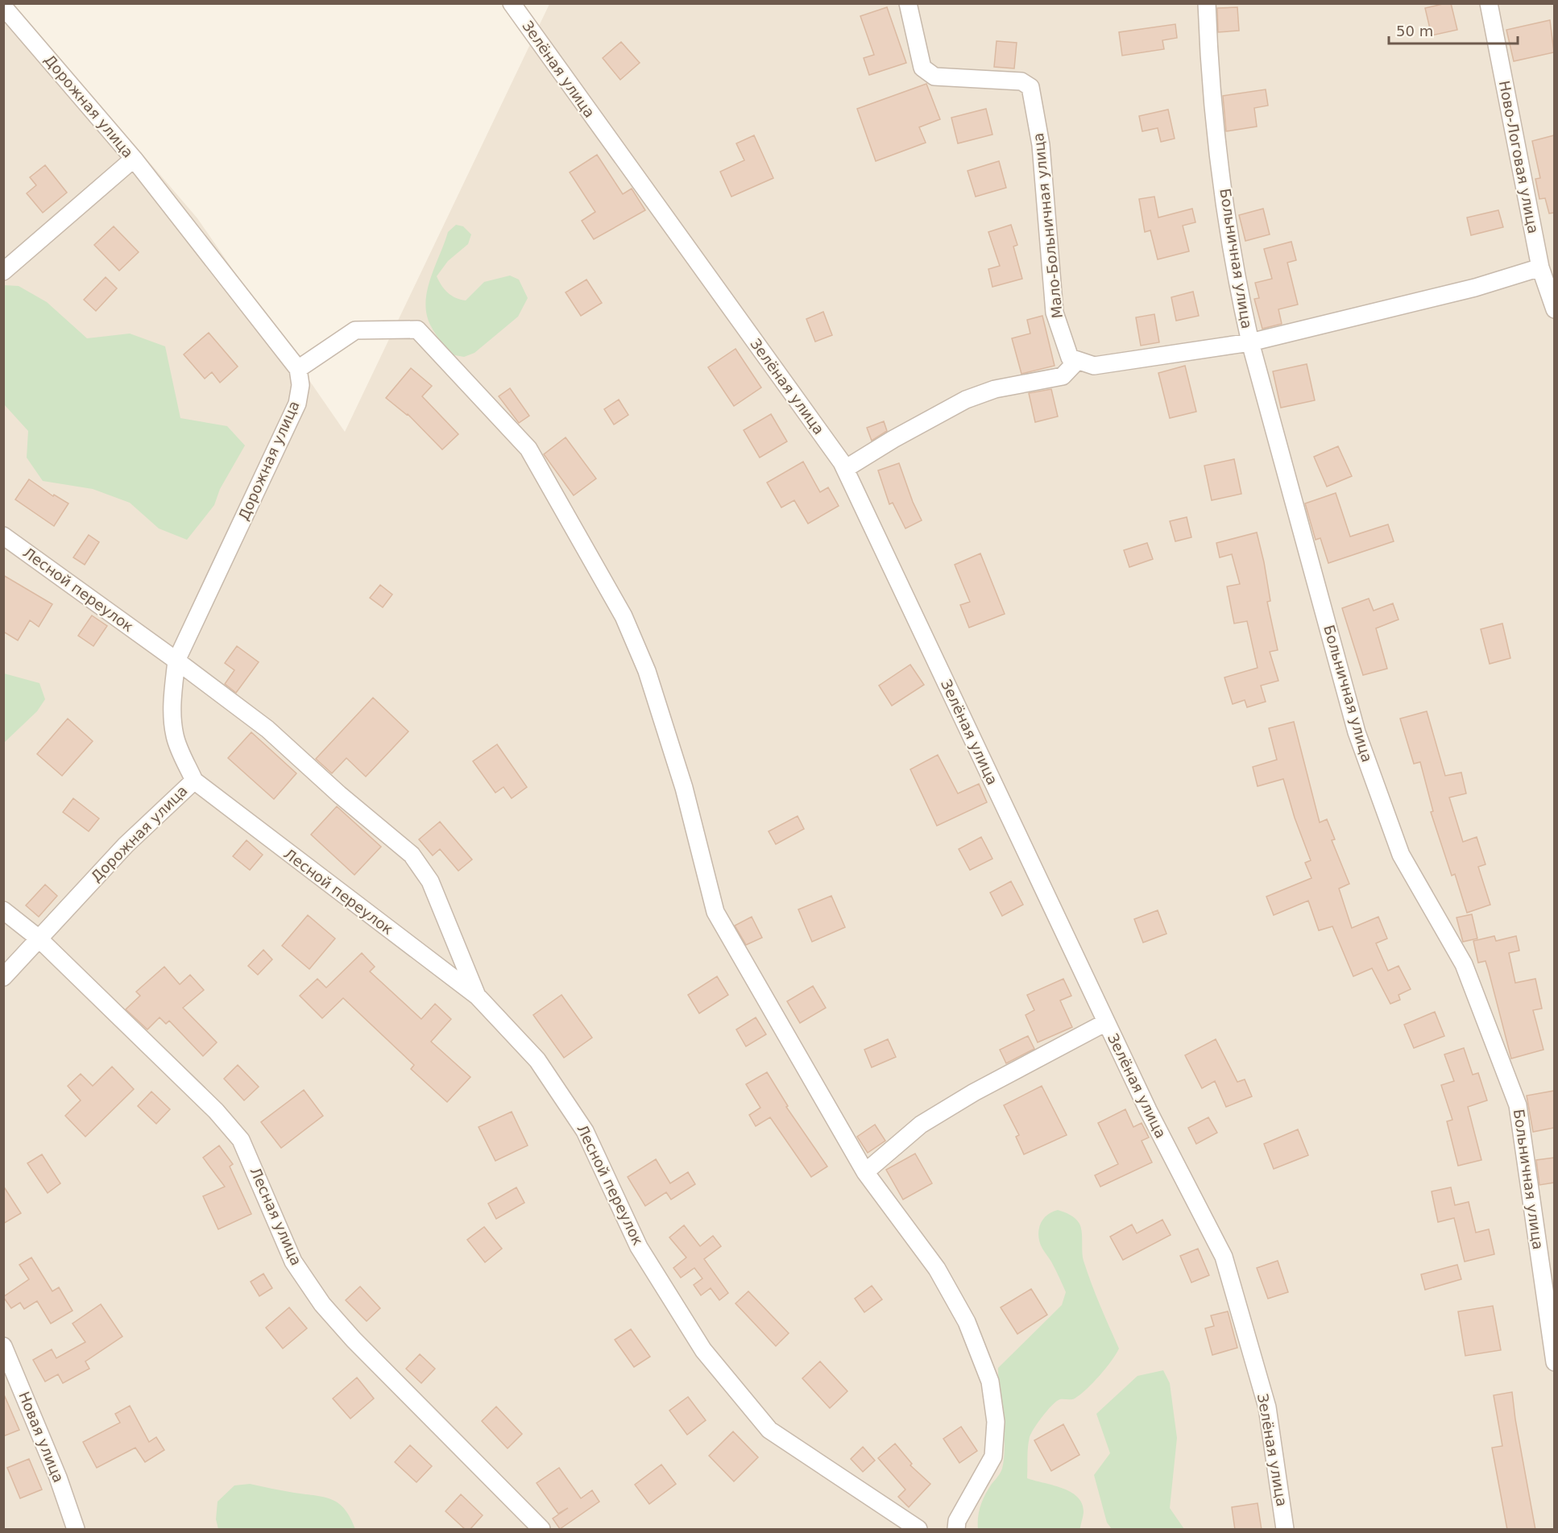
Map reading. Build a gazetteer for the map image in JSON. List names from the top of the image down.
{
  "streets": {
    "street": [
      "Зелёная улица",
      "Дорожная улица",
      "Ново-Логовая улица",
      "Мало-Больничная улица",
      "Больничная улица",
      "Лесной переулок",
      "Лесная улица",
      "Новая улица"
    ]
  },
  "crossings": [
    ["Дорожная улица", "Лесной переулок"],
    ["Дорожная улица", "Лесная улица"]
  ],
  "scale_bar": "50 m"
}
